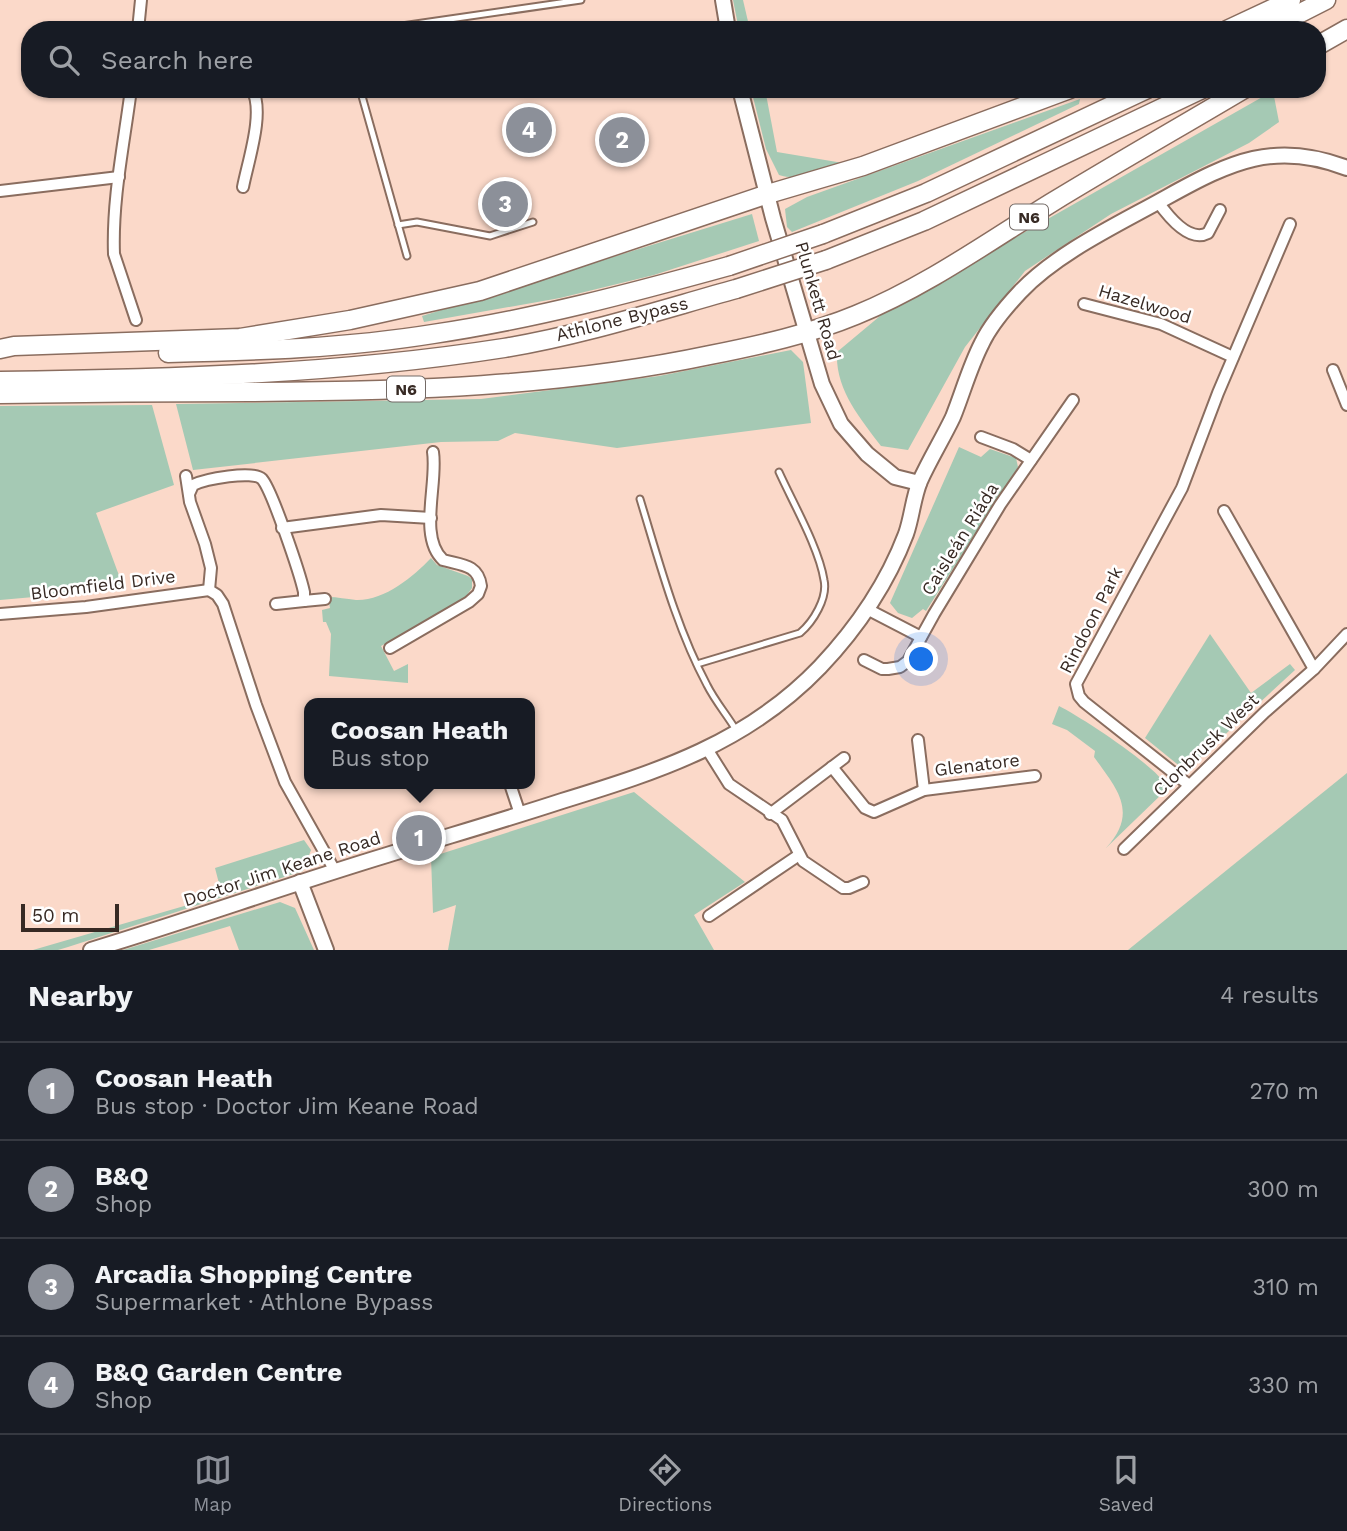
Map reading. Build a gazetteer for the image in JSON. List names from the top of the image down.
{
  "streets": {
    "highway": ["N6", "Athlone Bypass"],
    "street": [
      "Plunkett Road",
      "Hazelwood",
      "Caisleán Riáda",
      "Bloomfield Drive",
      "Rindoon Park",
      "Clonbrusk West",
      "Glenatore",
      "Doctor Jim Keane Road"
    ]
  },
  "crossings": [
    ["N6", "Plunkett Road"],
    ["Plunkett Road", "Doctor Jim Keane Road"],
    ["Hazelwood", "Rindoon Park"],
    ["Rindoon Park", "Clonbrusk West"]
  ],
  "scale_bar": "50 m",
  "page": {
    "search": "Search here",
    "pins": [
      "4",
      "2",
      "3",
      "1"
    ],
    "popup": ["Coosan Heath", "Bus stop"],
    "scale": "50 m",
    "heading": ["Nearby", "4 results"],
    "list": [
      {
        "mark": "1",
        "name": "Coosan Heath",
        "note": "Bus stop · Doctor Jim Keane Road",
        "value": "270 m"
      },
      {
        "mark": "2",
        "name": "B&Q",
        "note": "Shop",
        "value": "300 m"
      },
      {
        "mark": "3",
        "name": "Arcadia Shopping Centre",
        "note": "Supermarket · Athlone Bypass",
        "value": "310 m"
      },
      {
        "mark": "4",
        "name": "B&Q Garden Centre",
        "note": "Shop",
        "value": "330 m"
      }
    ],
    "nav": ["Map", "Directions", "Saved"]
  }
}
